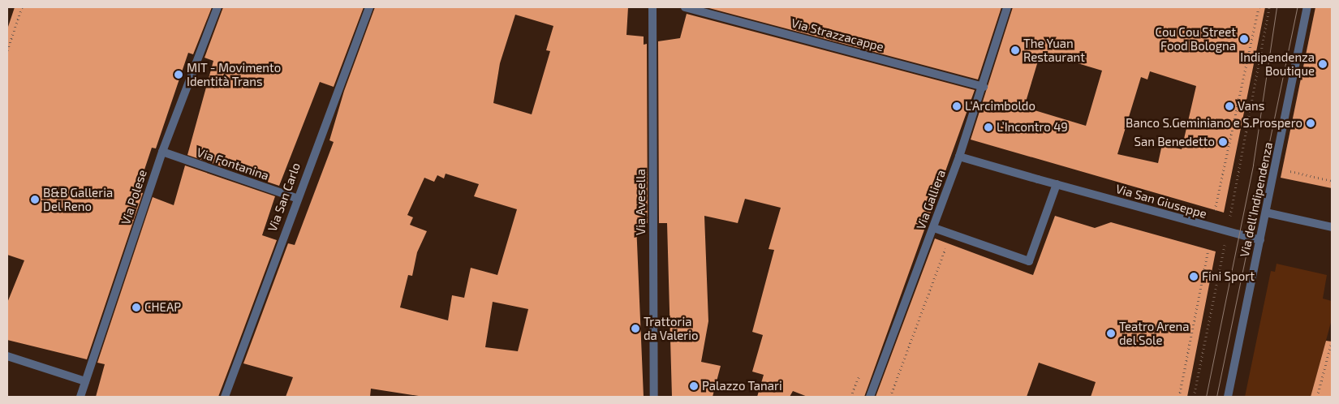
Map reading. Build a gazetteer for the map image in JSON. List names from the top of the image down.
{
  "streets": {
    "street": [
      "Via Strazzacappe",
      "Via Fontanina",
      "Via Polese",
      "Via San Carlo",
      "Via Galliera",
      "Via dell'Indipendenza",
      "Via San Giuseppe",
      "Via Avesella"
    ]
  },
  "crossings": [
    ["Via Strazzacappe", "Via Galliera"],
    ["Via Fontanina", "Via Polese"],
    ["Via Fontanina", "Via San Carlo"],
    ["Via Galliera", "Via San Giuseppe"],
    ["Via dell'Indipendenza", "Via San Giuseppe"]
  ],
  "places": [
    "Cou Cou Street Food Bologna",
    "The Yuan Restaurant",
    "Indipendenza Boutique",
    "MIT - Movimento Identità Trans",
    "L'Arcimboldo",
    "Vans",
    "Banco S.Geminiano e S.Prospero",
    "L’Incontro 49",
    "San Benedetto",
    "B&B Galleria Del Reno",
    "Fini Sport",
    "CHEAP",
    "Trattoria da Valerio",
    "Teatro Arena del Sole",
    "Palazzo Tanari"
  ]
}
